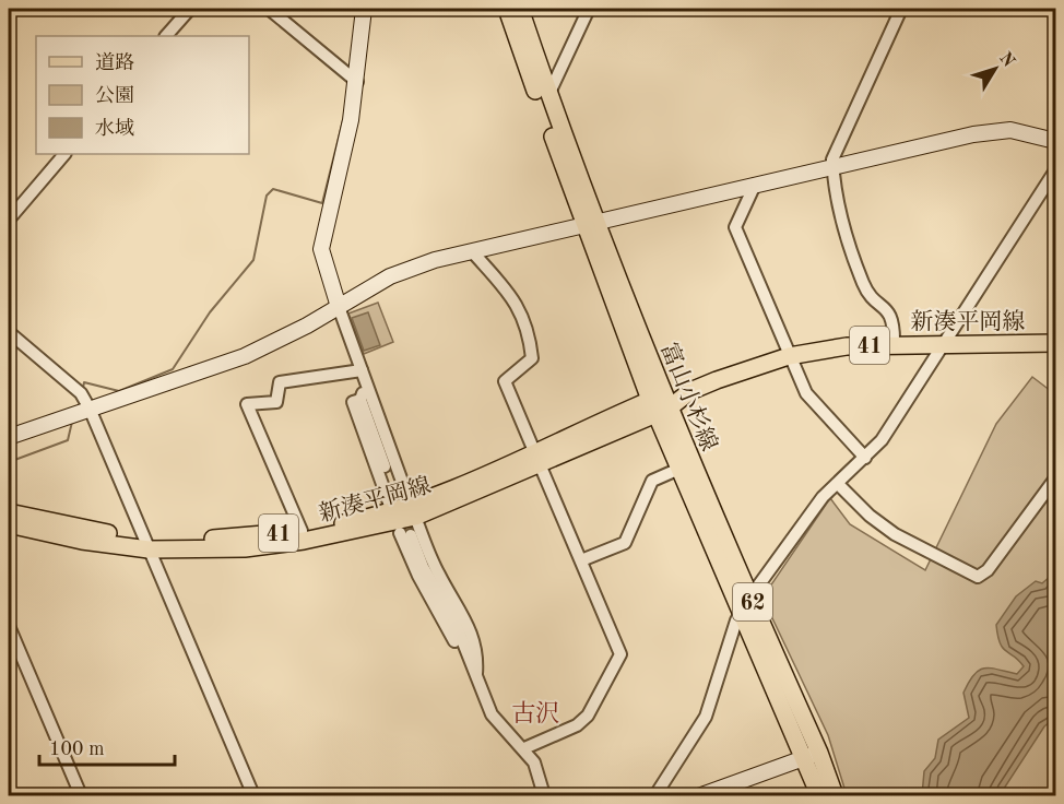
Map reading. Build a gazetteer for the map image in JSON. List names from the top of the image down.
{
  "streets": {
    "main road": [
      "新湊平岡線",
      "41",
      "富山小杉線",
      "62"
    ]
  },
  "crossings": [
    ["新湊平岡線", "富山小杉線"]
  ],
  "districts": ["古沢"],
  "legend": ["道路", "公園", "水域"],
  "scale_bar": "100 m",
  "north": "top right"
}
